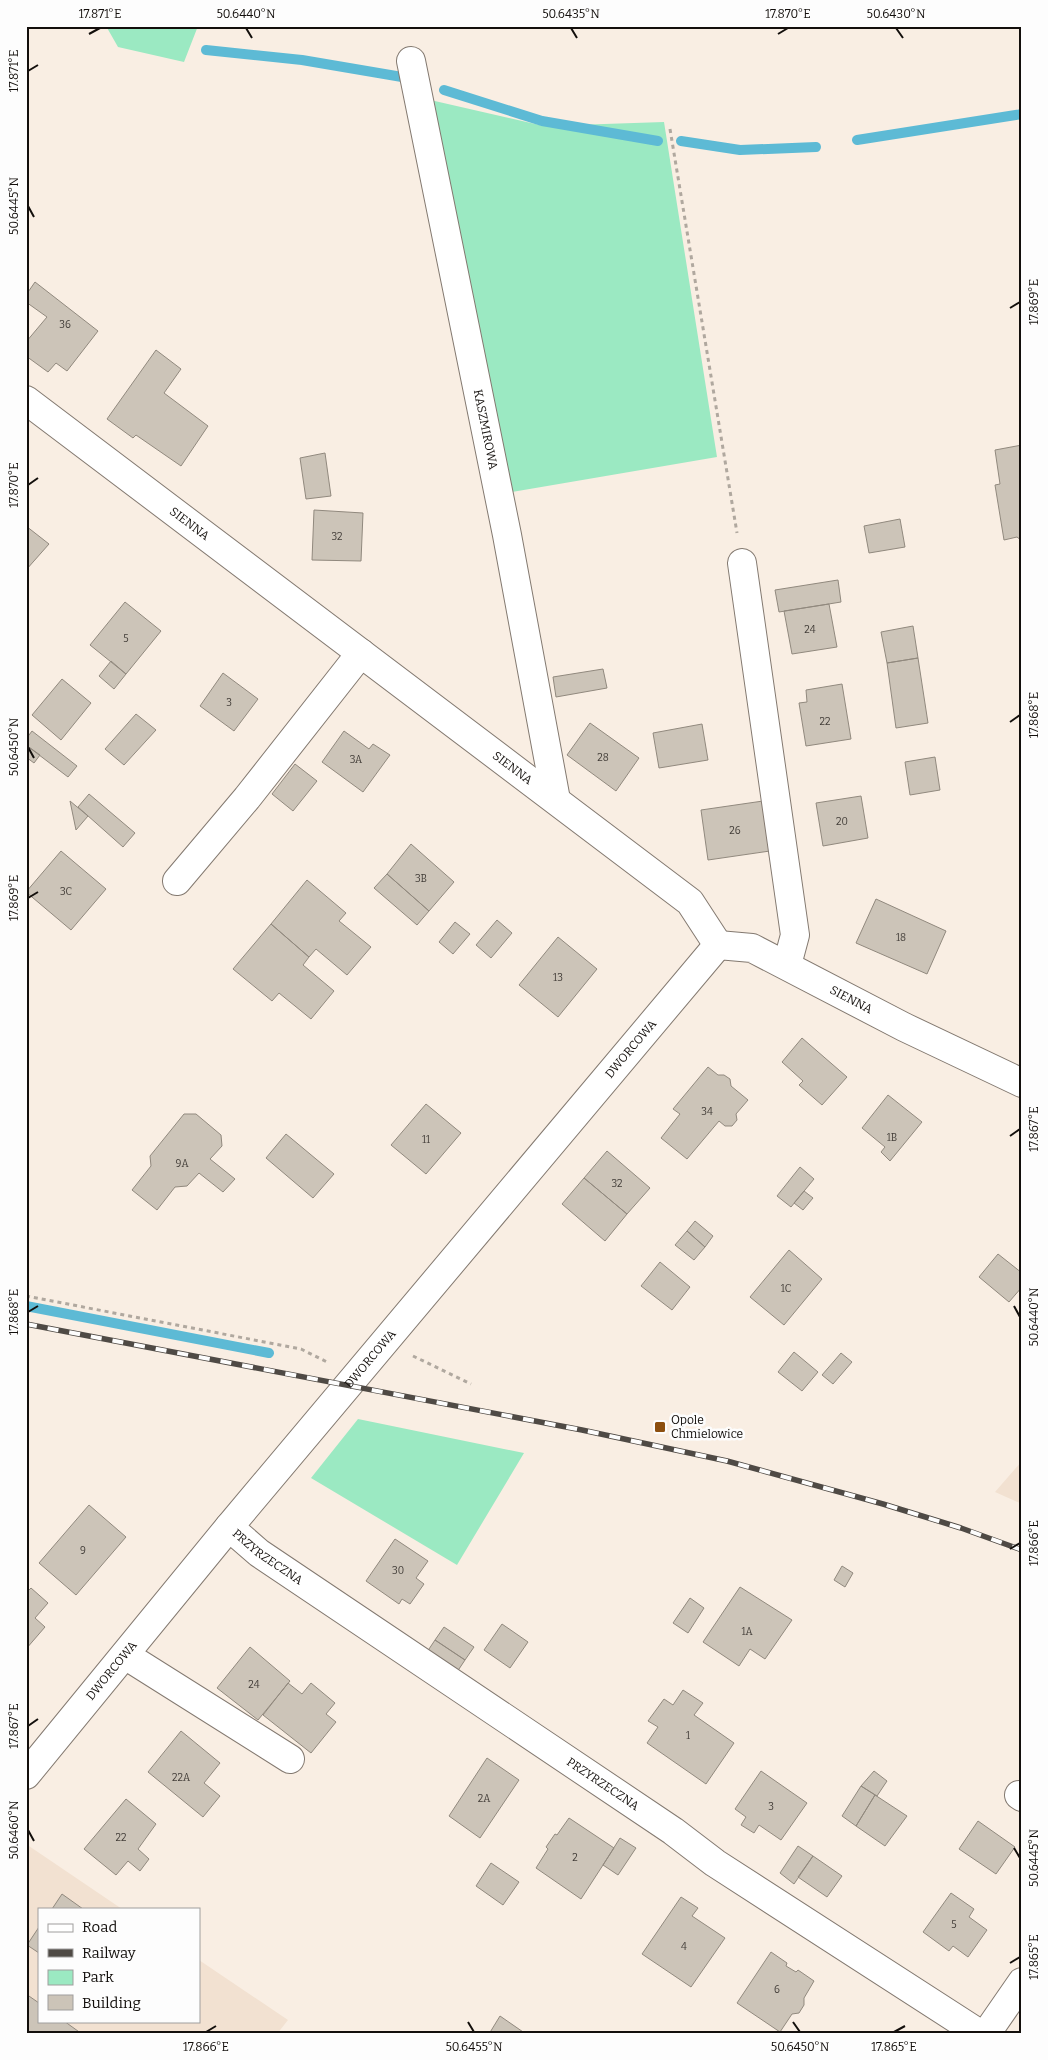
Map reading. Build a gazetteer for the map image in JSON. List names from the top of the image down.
{
  "streets": {
    "street": [
      "KASZMIROWA",
      "SIENNA",
      "DWORCOWA",
      "PRZYRZECZNA"
    ]
  },
  "crossings": [
    ["KASZMIROWA", "SIENNA"],
    ["SIENNA", "DWORCOWA"],
    ["DWORCOWA", "PRZYRZECZNA"]
  ],
  "places": {
    "transit": ["Opole Chmielowice"]
  },
  "house_numbers": [
    "36",
    "32",
    "24",
    "5",
    "3",
    "22",
    "28",
    "3A",
    "20",
    "26",
    "3B",
    "3C",
    "18",
    "13",
    "34",
    "1B",
    "11",
    "9A",
    "32",
    "1C",
    "9",
    "30",
    "1A",
    "24",
    "1",
    "22A",
    "2A",
    "3",
    "22",
    "2",
    "5",
    "4",
    "6"
  ],
  "legend": [
    "Road",
    "Railway",
    "Park",
    "Building"
  ],
  "coordinates": [
    "17.871°E",
    "50.6440°N",
    "50.6435°N",
    "17.870°E",
    "50.6430°N",
    "50.6445°N",
    "17.869°E",
    "17.868°E",
    "50.6450°N",
    "17.867°E",
    "17.866°E",
    "50.6460°N",
    "17.865°E",
    "50.6455°N"
  ]
}
